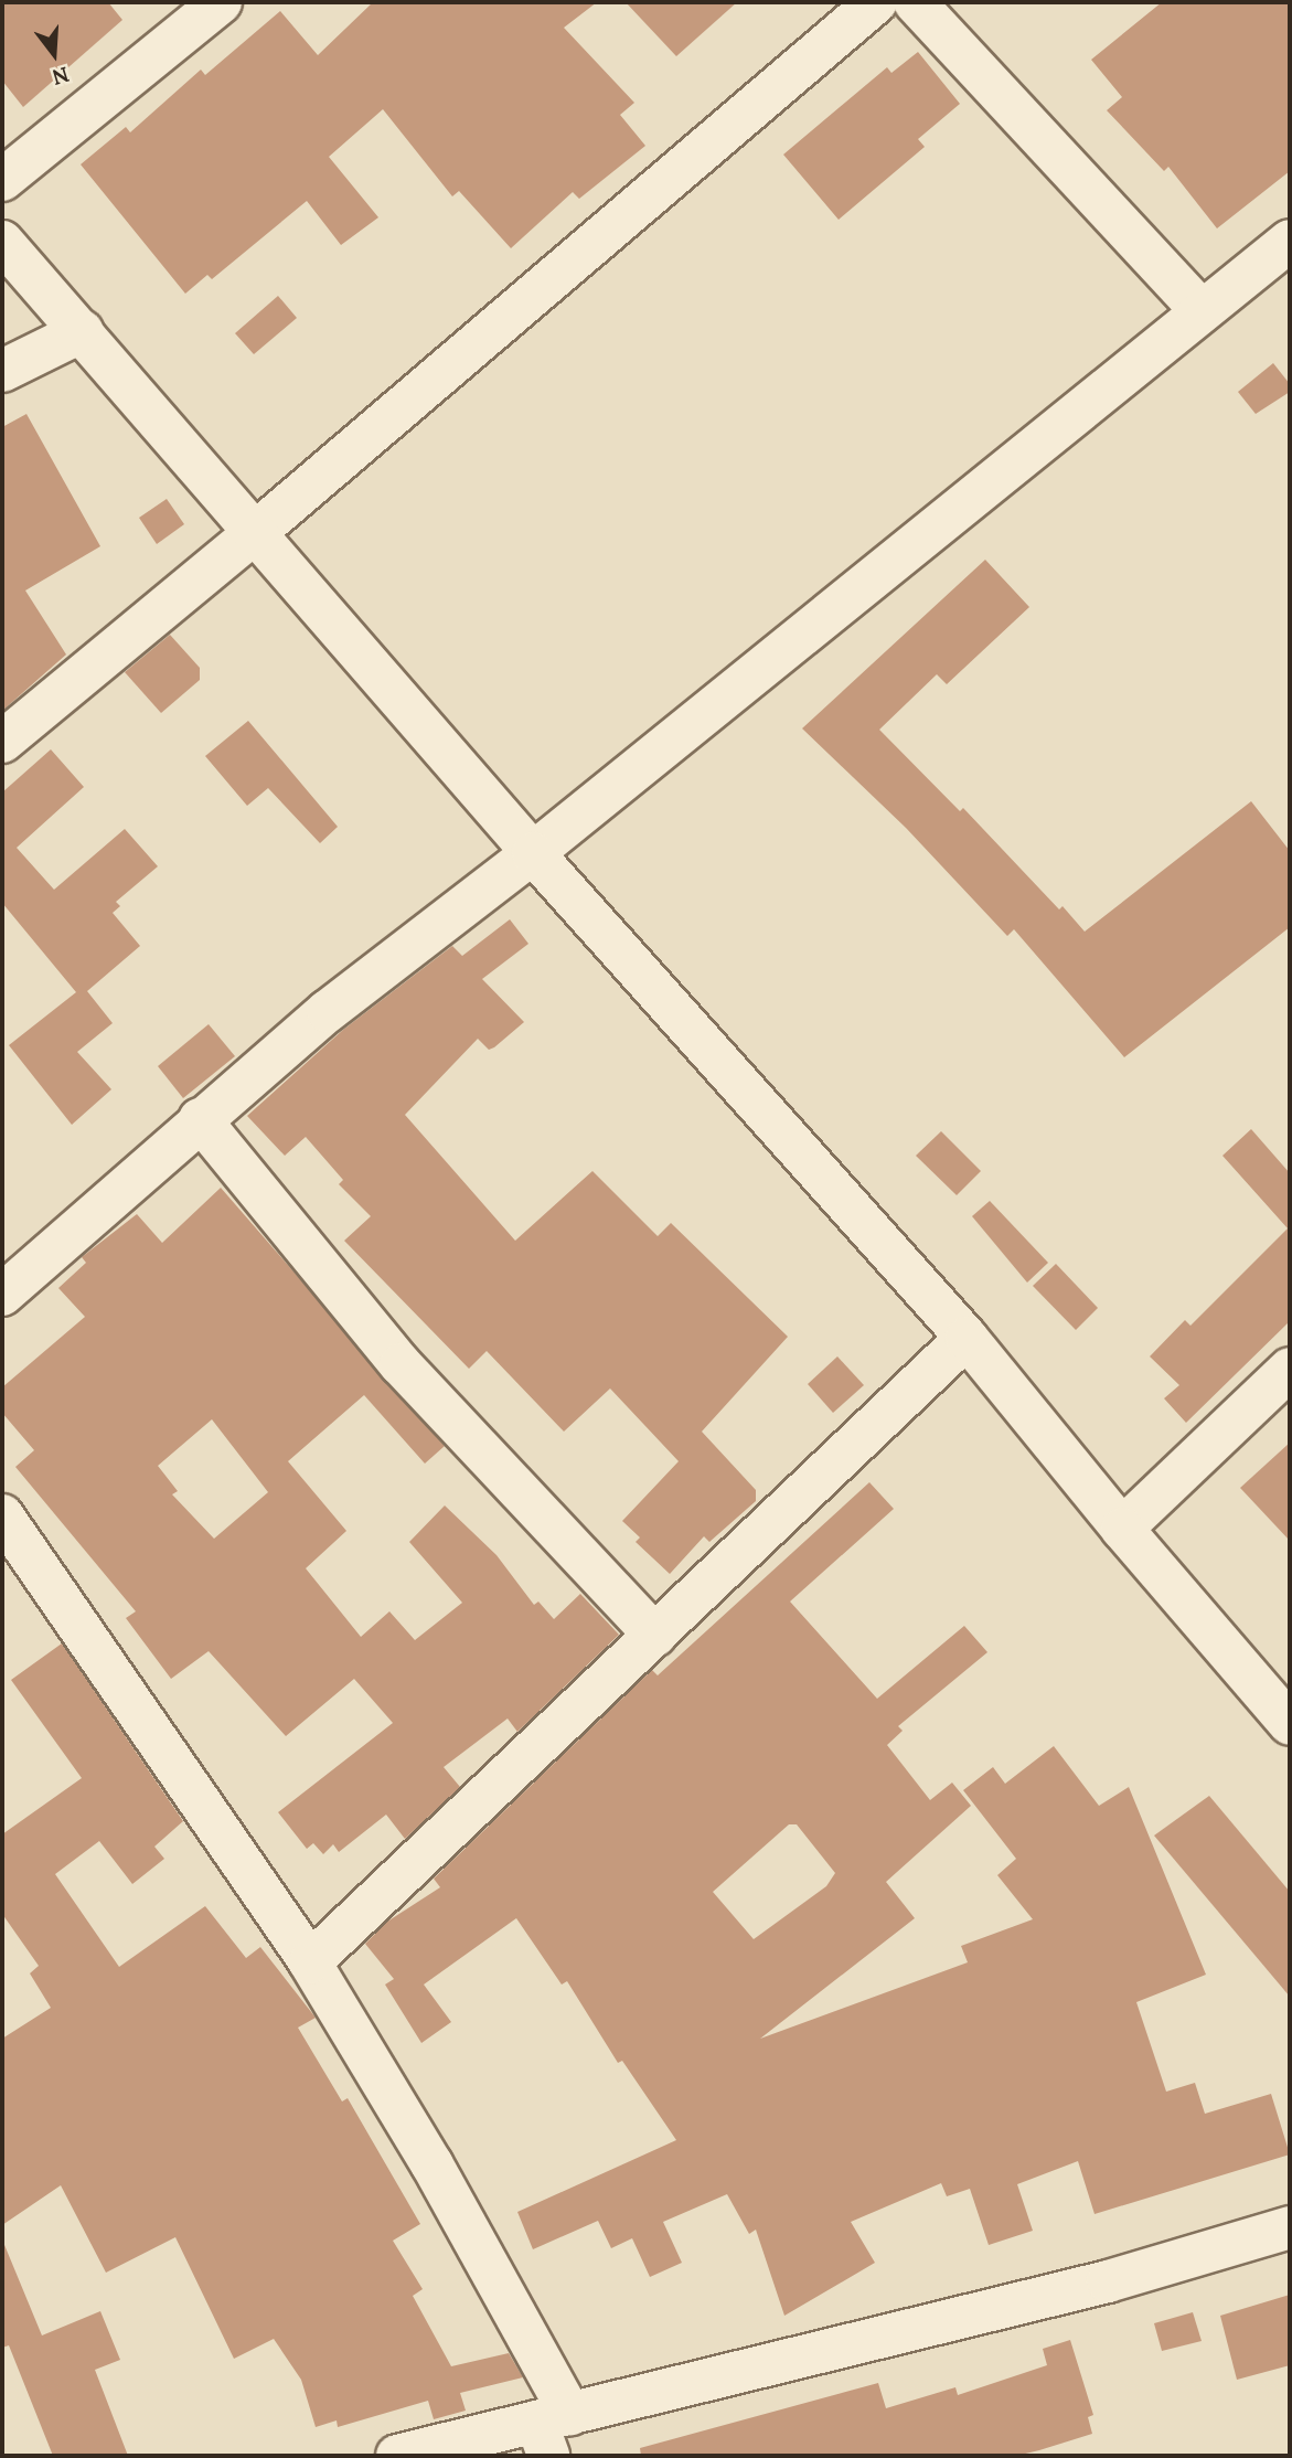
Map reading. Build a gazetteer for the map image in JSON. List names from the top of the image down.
{
  "north": "bottom"
}
